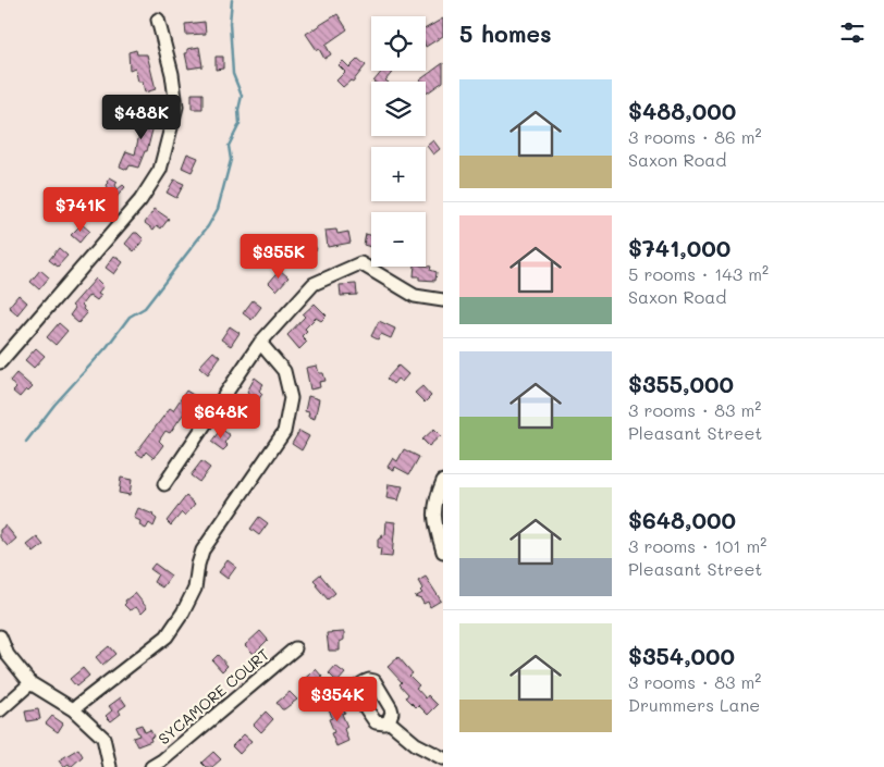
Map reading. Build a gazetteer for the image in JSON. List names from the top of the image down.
{
  "streets": {
    "street": ["SYCAMORE COURT"]
  },
  "page": {
    "heading": "5 homes",
    "map_buttons": ["+", "−"],
    "list": [
      {
        "name": "$488,000",
        "note": "3 rooms · 86 m² · Saxon Road"
      },
      {
        "name": "$741,000",
        "note": "5 rooms · 143 m² · Saxon Road"
      },
      {
        "name": "$355,000",
        "note": "3 rooms · 83 m² · Pleasant Street"
      },
      {
        "name": "$648,000",
        "note": "3 rooms · 101 m² · Pleasant Street"
      },
      {
        "name": "$354,000",
        "note": "3 rooms · 83 m² · Drummers Lane"
      }
    ],
    "price": [
      "$488K",
      "$741K",
      "$355K",
      "$648K",
      "$354K"
    ]
  }
}
